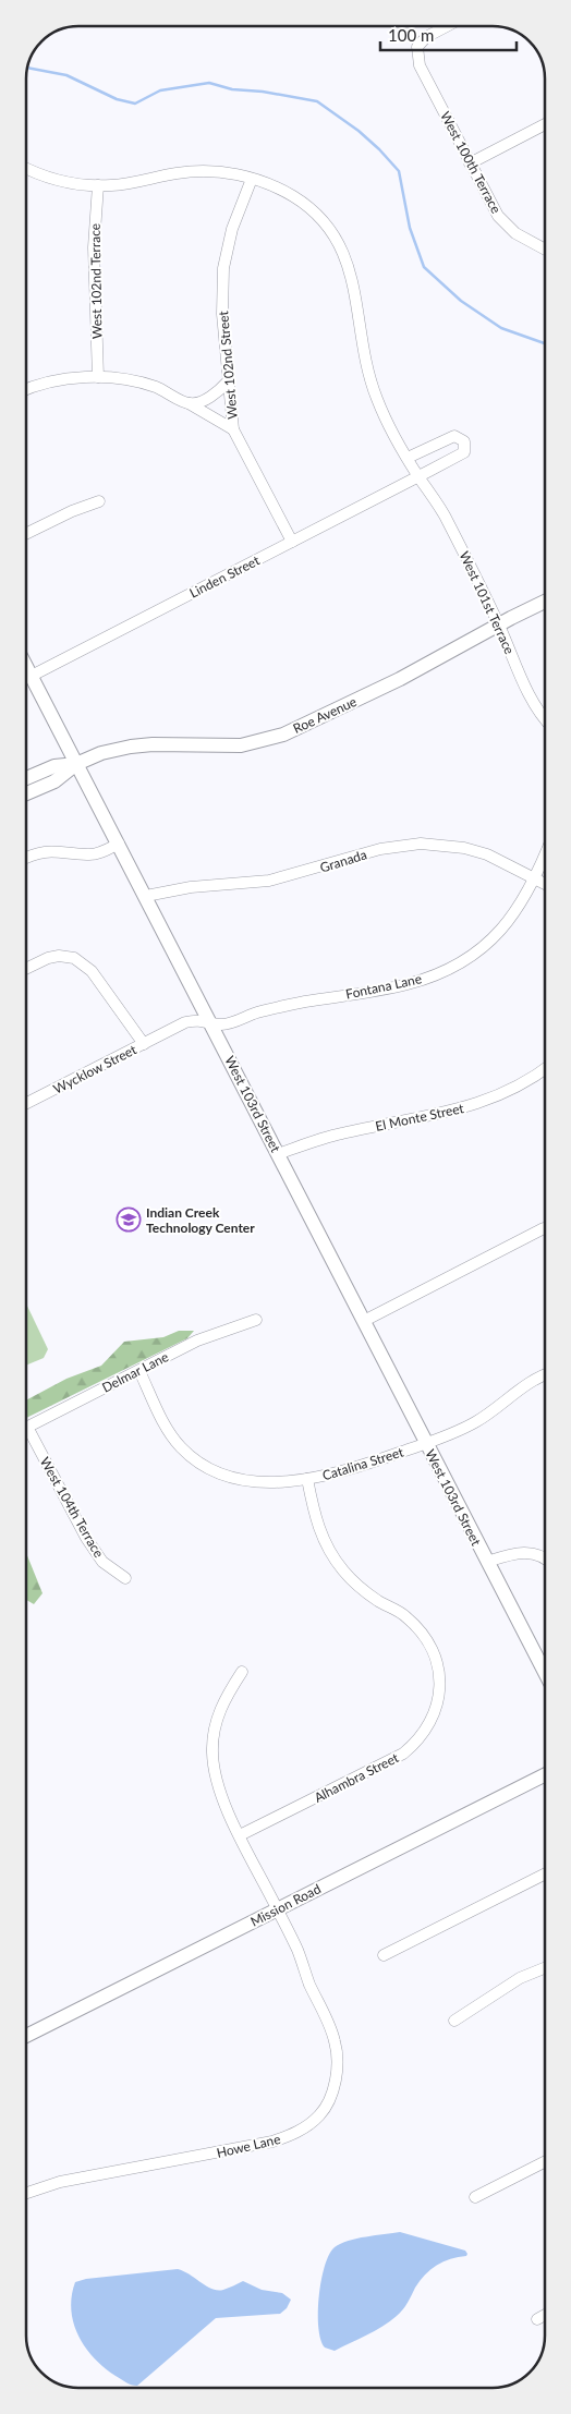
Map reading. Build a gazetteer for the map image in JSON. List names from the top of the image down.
{
  "streets": {
    "main road": ["Roe Avenue", "West 103rd Street", "Mission Road"],
    "street": [
      "West 100th Terrace",
      "West 102nd Terrace",
      "West 102nd Street",
      "Linden Street",
      "West 101st Terrace",
      "Granada",
      "Fontana Lane",
      "Wycklow Street",
      "El Monte Street",
      "Delmar Lane",
      "Catalina Street",
      "West 104th Terrace",
      "Alhambra Street",
      "Howe Lane"
    ]
  },
  "crossings": [
    ["West 102nd Terrace", "West 101st Terrace"],
    ["West 102nd Street", "Linden Street"],
    ["West 102nd Street", "West 101st Terrace"],
    ["Linden Street", "West 101st Terrace"],
    ["Linden Street", "West 103rd Street"],
    ["West 101st Terrace", "Roe Avenue"],
    ["Roe Avenue", "West 103rd Street"],
    ["Granada", "Fontana Lane"],
    ["Granada", "West 103rd Street"],
    ["Fontana Lane", "Wycklow Street"],
    ["Fontana Lane", "West 103rd Street"],
    ["Wycklow Street", "West 103rd Street"],
    ["West 103rd Street", "El Monte Street"],
    ["West 103rd Street", "Catalina Street"],
    ["Delmar Lane", "Catalina Street"],
    ["Catalina Street", "Alhambra Street"],
    ["Mission Road", "Howe Lane"]
  ],
  "places": {
    "school or university": ["Indian Creek Technology Center"]
  },
  "scale_bar": "100 m"
}
